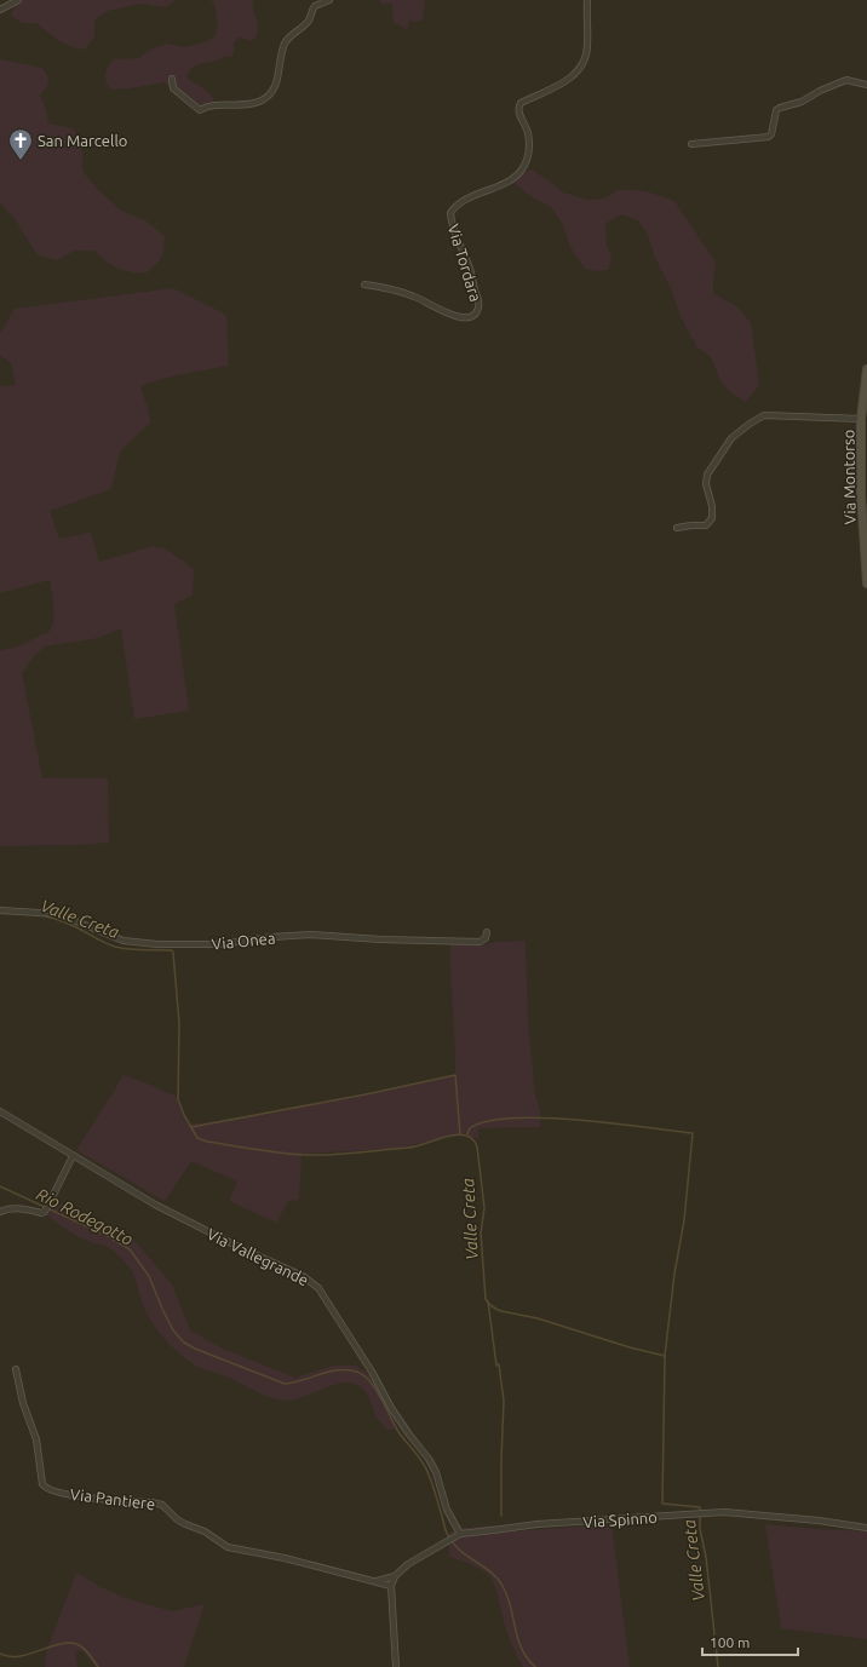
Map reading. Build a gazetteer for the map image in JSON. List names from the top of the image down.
{
  "streets": {
    "main road": ["Via Montorso"],
    "street": [
      "Via Tordara",
      "Via Onea",
      "Via Vallegrande",
      "Via Pantiere",
      "Via Spinno"
    ]
  },
  "crossings": [
    ["Via Vallegrande", "Via Spinno"]
  ],
  "water": ["Valle Creta", "Rio Rodegotto"],
  "places": {
    "church": ["San Marcello"]
  },
  "scale_bar": "100 m"
}
